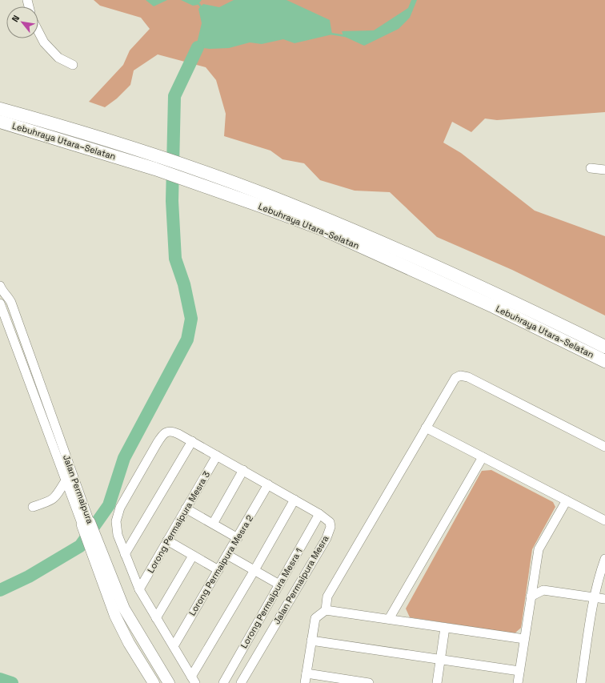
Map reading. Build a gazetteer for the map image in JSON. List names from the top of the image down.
{
  "streets": {
    "highway": ["Lebuhraya Utara–Selatan"],
    "main road": ["Jalan Permaipura"],
    "street": [
      "Lorong Permaipura Mesra 3",
      "Lorong Permaipura Mesra 2",
      "Jalan Permaipura Mesra",
      "Lorong Permaipura Mesra 1"
    ]
  },
  "crossings": [
    ["Lorong Permaipura Mesra 3", "Jalan Permaipura Mesra"],
    ["Lorong Permaipura Mesra 2", "Jalan Permaipura Mesra"],
    ["Jalan Permaipura Mesra", "Lorong Permaipura Mesra 1"]
  ],
  "north": "top left"
}
